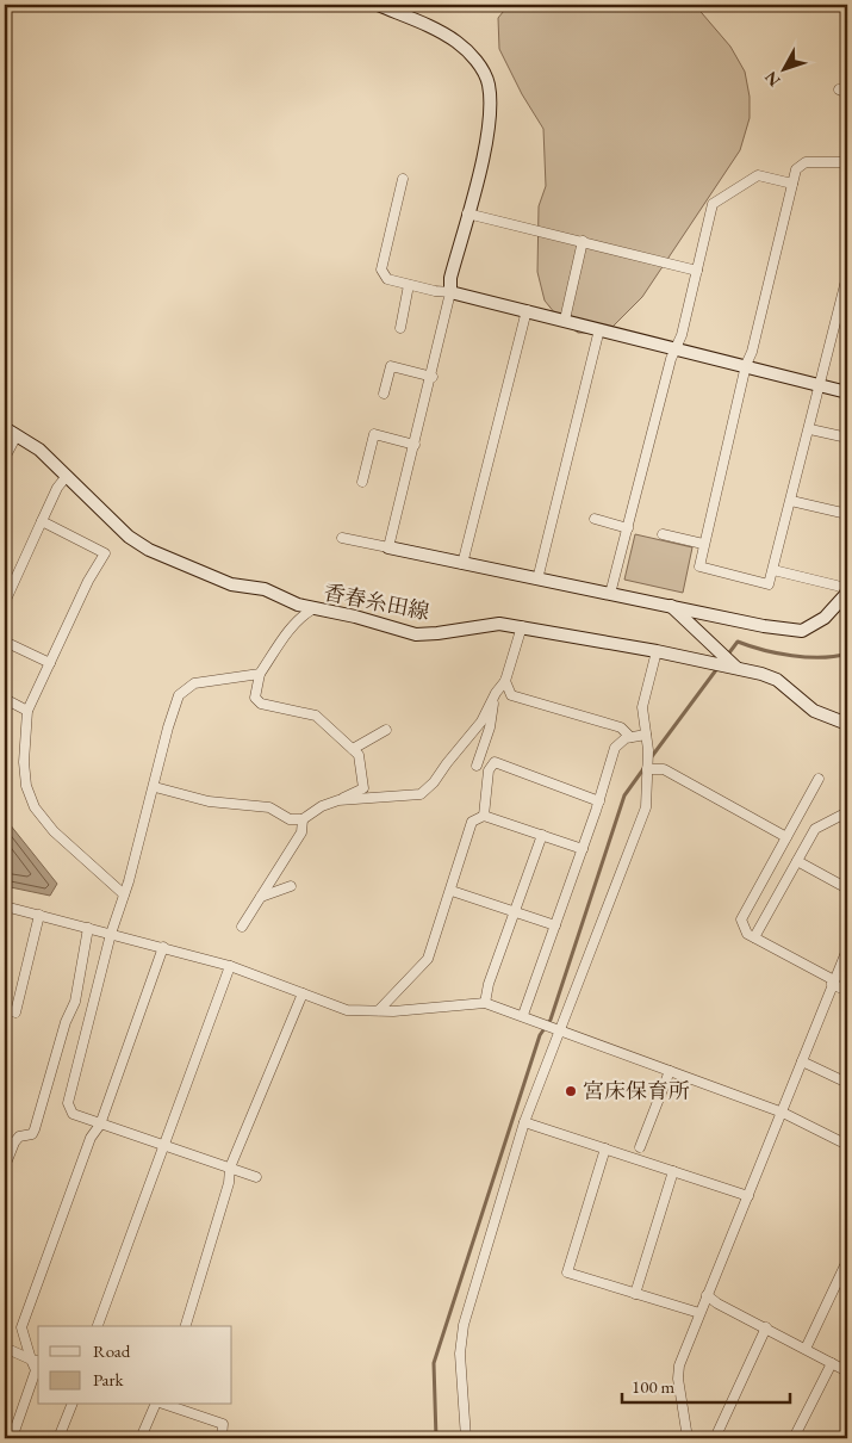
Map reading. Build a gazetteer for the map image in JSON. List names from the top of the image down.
{
  "streets": {
    "street": ["香春糸田線"]
  },
  "places": ["宮床保育所"],
  "legend": ["Road", "Park"],
  "scale_bar": "100 m",
  "north": "bottom left"
}
